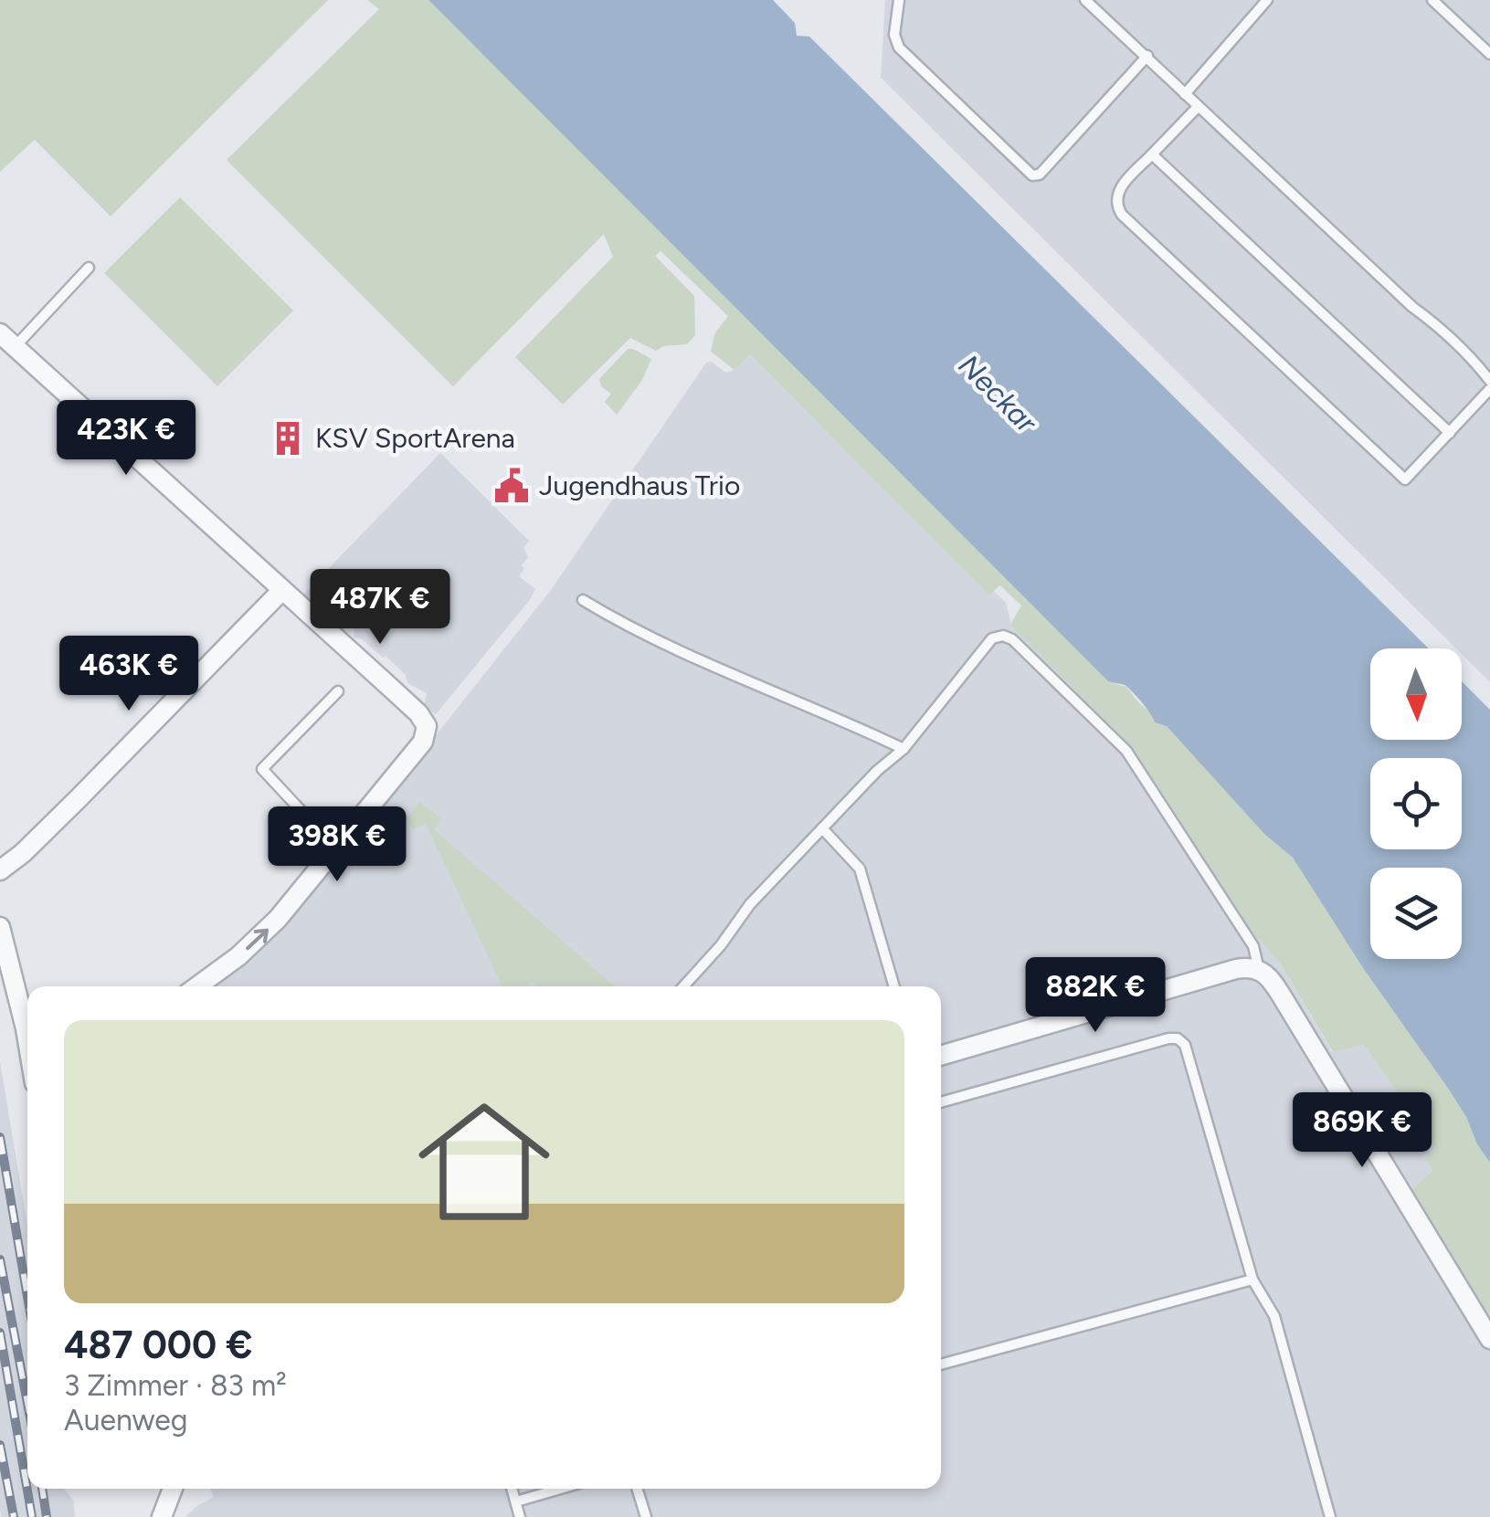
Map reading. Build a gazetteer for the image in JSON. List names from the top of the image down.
{
  "water": ["Neckar"],
  "places": {
    "building": ["KSV SportArena"],
    "public building": ["Jugendhaus Trio"]
  },
  "north": "bottom",
  "page": {
    "price": [
      "423K €",
      "487K €",
      "463K €",
      "398K €",
      "882K €",
      "869K €"
    ],
    "list": [
      {
        "name": "487 000 €",
        "note": "3 Zimmer · 83 m² · Auenweg"
      }
    ]
  }
}
